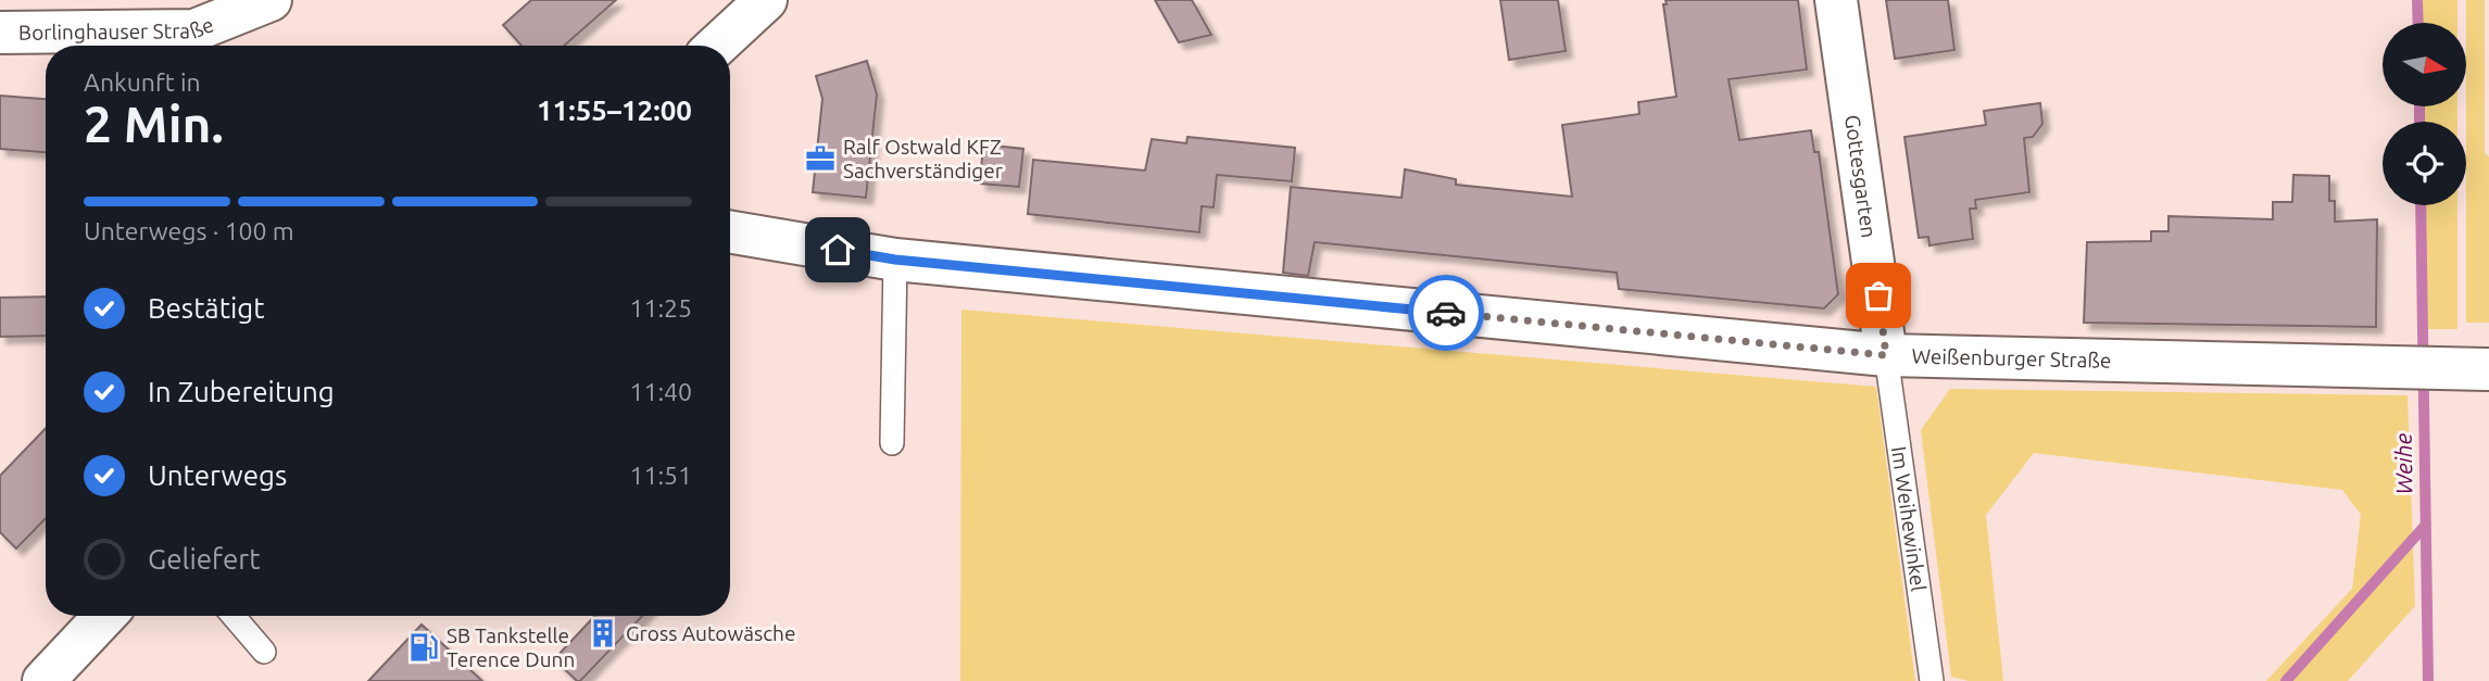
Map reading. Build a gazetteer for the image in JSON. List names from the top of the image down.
{
  "streets": {
    "street": ["Borlinghauser Straße", "Gottesgarten", "Weißenburger Straße"],
    "lane": ["Im Weihewinkel"]
  },
  "crossings": [
    ["Gottesgarten", "Weißenburger Straße"],
    ["Gottesgarten", "Im Weihewinkel"],
    ["Weißenburger Straße", "Im Weihewinkel"]
  ],
  "water": ["Weihe"],
  "places": {
    "office": ["Ralf Ostwald KFZ Sachverständiger"],
    "building": ["Gross Autowäsche"],
    "fuel station": ["SB Tankstelle Terence Dunn"]
  },
  "north": "right",
  "page": {
    "heading": ["2 Min.", "Ankunft in", "11:55–12:00"],
    "bar": "Unterwegs · 100 m",
    "list": [
      ["Bestätigt", "11:25"],
      ["In Zubereitung", "11:40"],
      ["Unterwegs", "11:51"],
      "Geliefert"
    ]
  }
}
